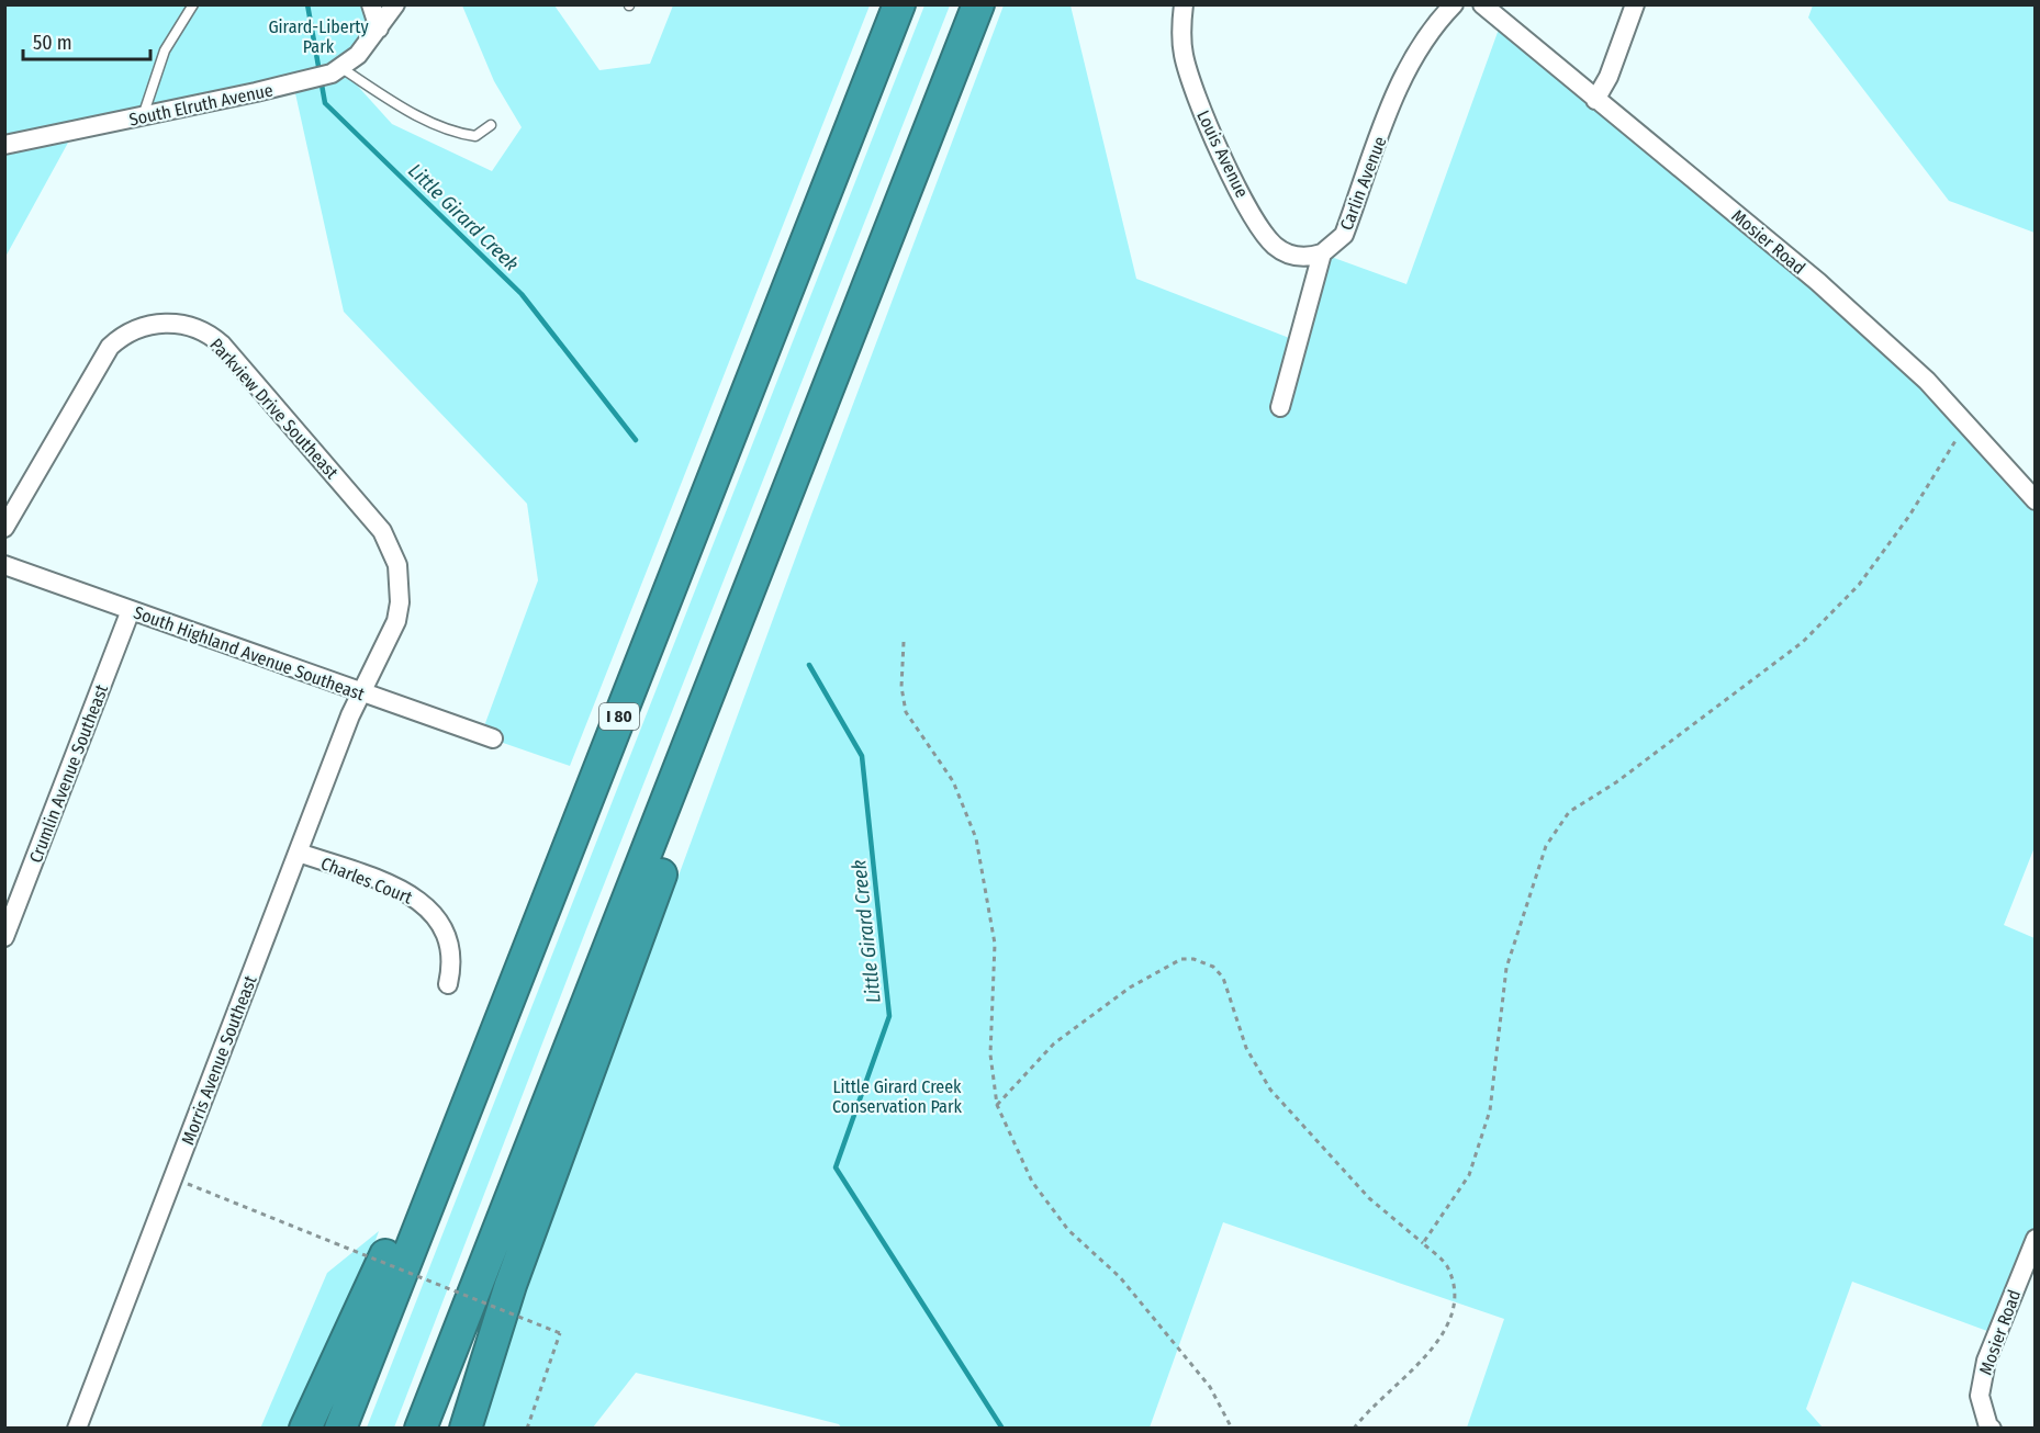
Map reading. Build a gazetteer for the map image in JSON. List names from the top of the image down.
{
  "streets": {
    "highway": ["I 80"],
    "street": [
      "South Elruth Avenue",
      "Louis Avenue",
      "Carlin Avenue",
      "Mosier Road",
      "Parkview Drive Southeast",
      "South Highland Avenue Southeast",
      "Crumlin Avenue Southeast",
      "Charles Court",
      "Morris Avenue Southeast"
    ]
  },
  "crossings": [
    ["Louis Avenue", "Carlin Avenue"],
    ["Parkview Drive Southeast", "South Highland Avenue Southeast"],
    ["Parkview Drive Southeast", "Morris Avenue Southeast"],
    ["South Highland Avenue Southeast", "Crumlin Avenue Southeast"],
    ["South Highland Avenue Southeast", "Morris Avenue Southeast"],
    ["Charles Court", "Morris Avenue Southeast"]
  ],
  "water": ["Little Girard Creek"],
  "parks": ["Girard-Liberty Park", "Little Girard Creek Conservation Park"],
  "scale_bar": "50 m"
}
